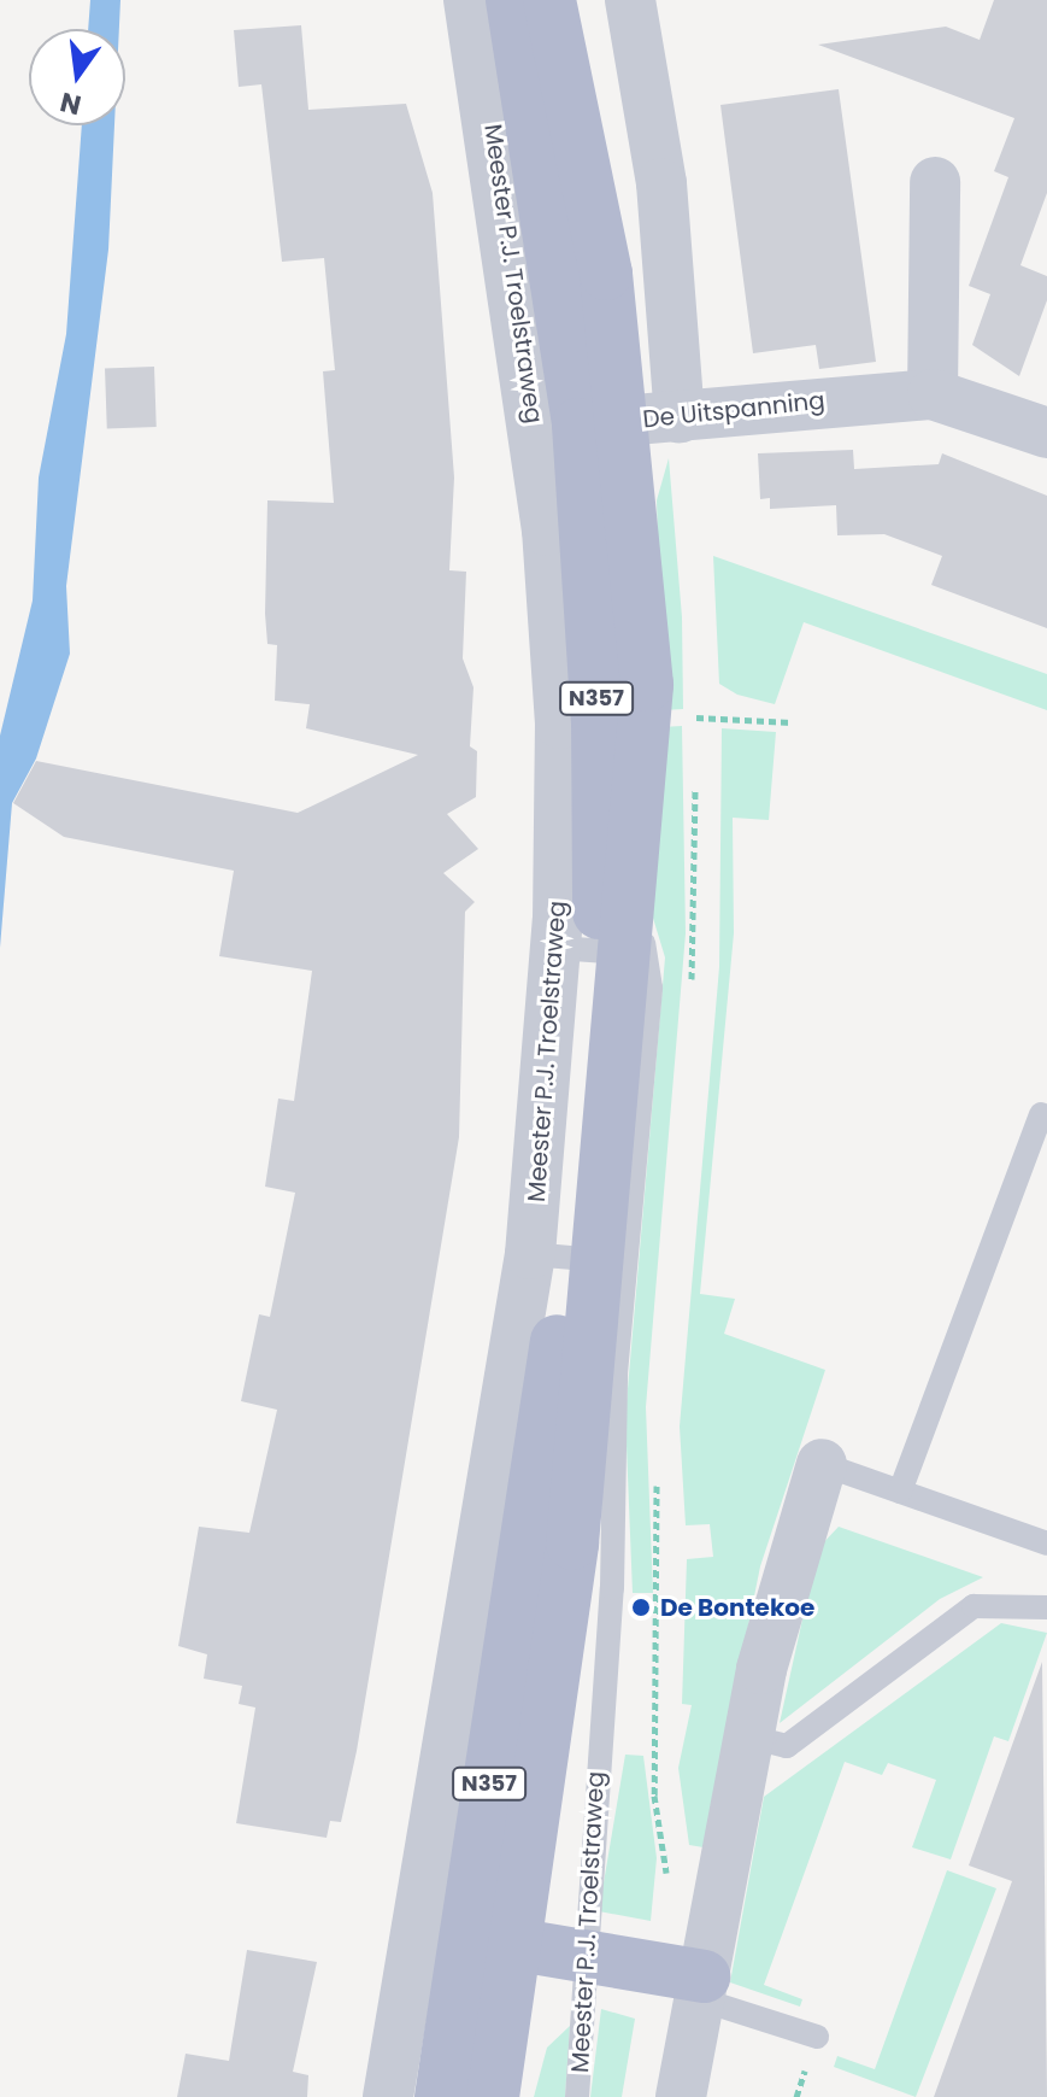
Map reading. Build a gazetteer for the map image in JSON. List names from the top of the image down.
{
  "streets": {
    "main road": ["Meester P.J. Troelstraweg", "N357"],
    "street": ["De Uitspanning"]
  },
  "crossings": [
    ["Meester P.J. Troelstraweg", "De Uitspanning"]
  ],
  "places": ["De Bontekoe"],
  "north": "bottom"
}
